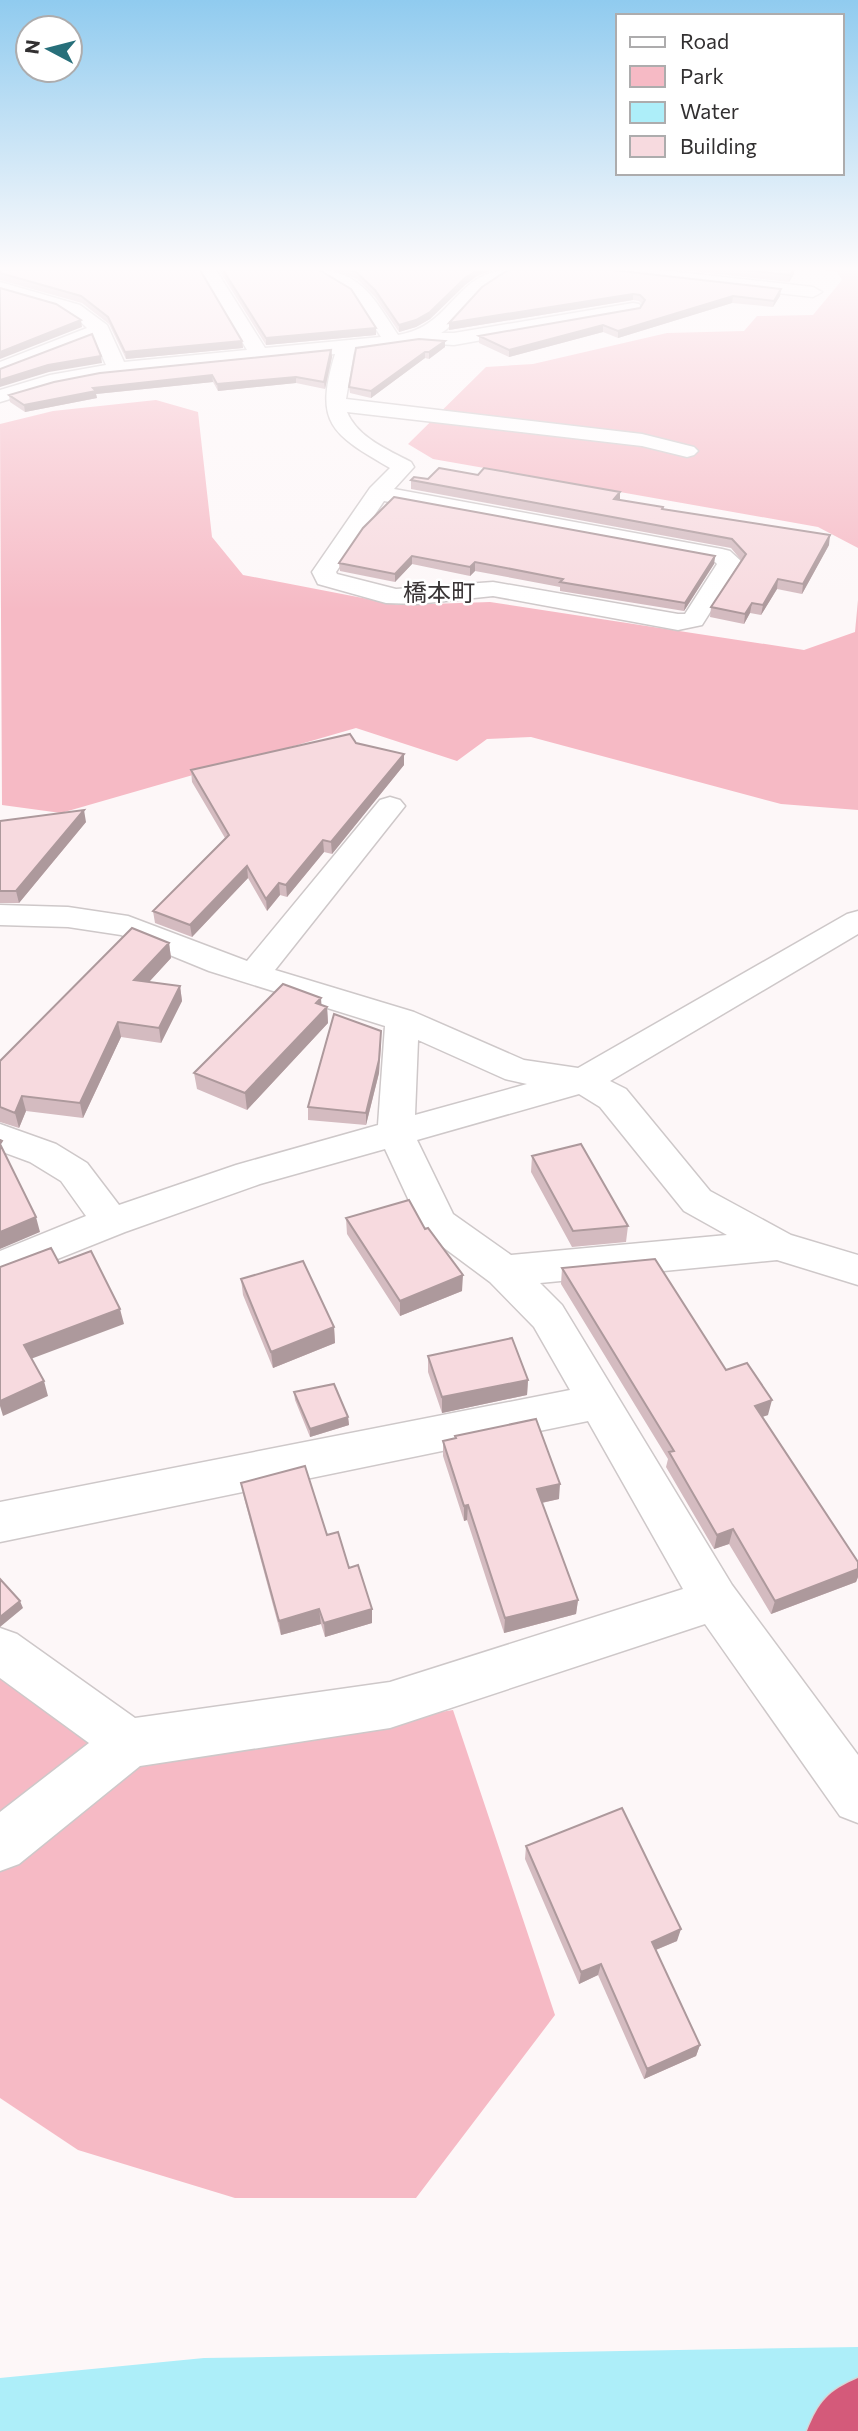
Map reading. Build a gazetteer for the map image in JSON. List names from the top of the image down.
{
  "districts": ["橋本町"],
  "legend": [
    "Road",
    "Park",
    "Water",
    "Building"
  ],
  "north": "left"
}
